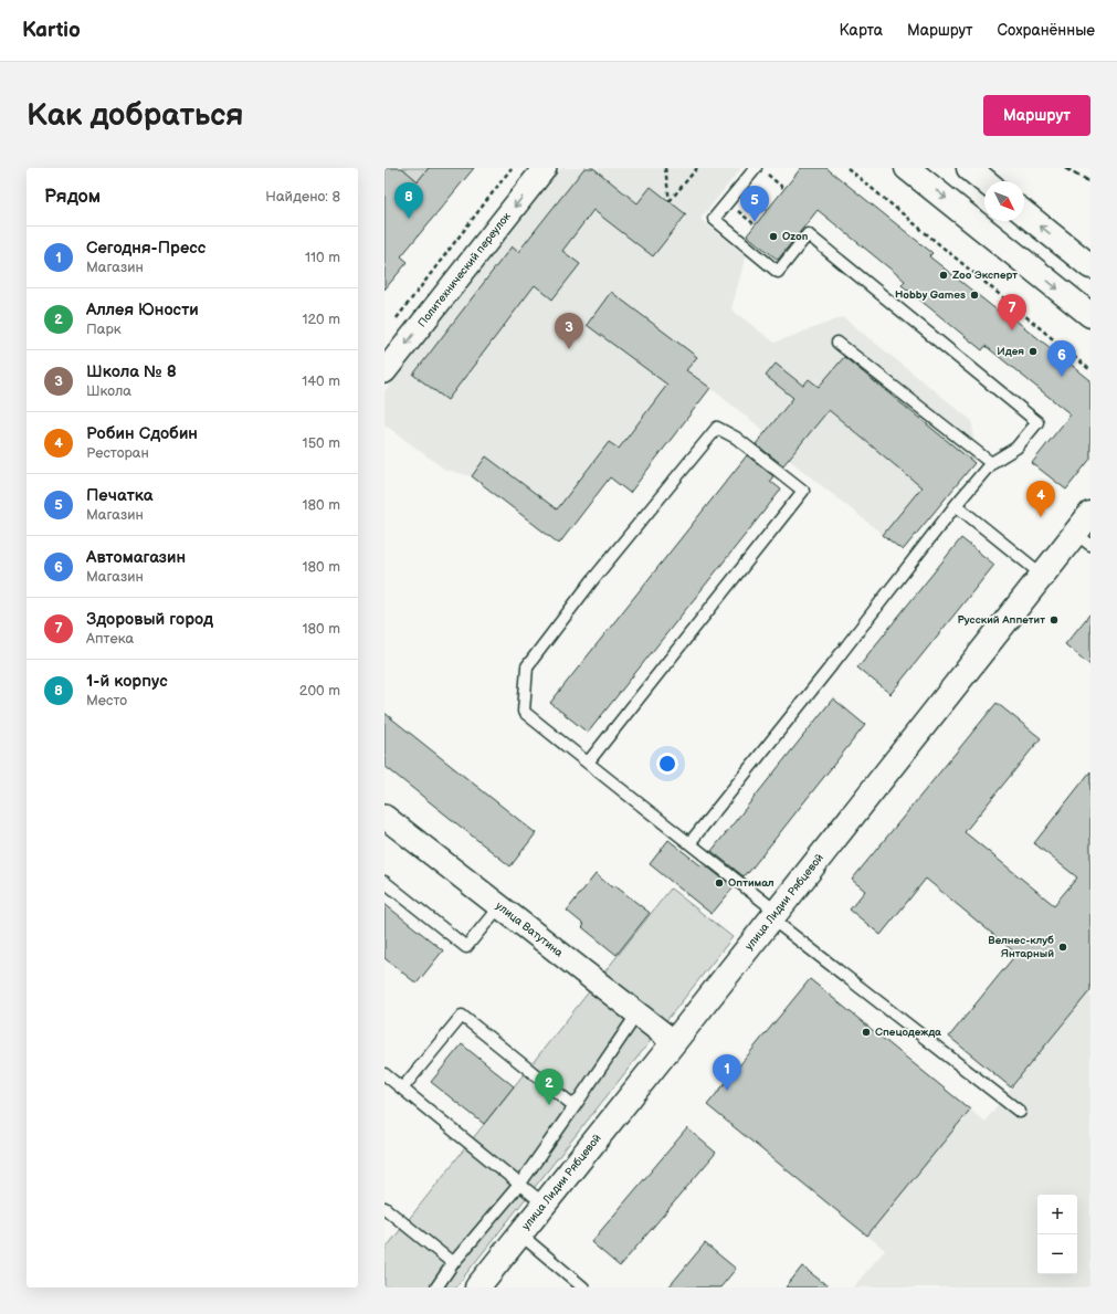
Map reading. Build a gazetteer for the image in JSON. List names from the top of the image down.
{
  "streets": {
    "street": ["Политехнический переулок", "улица Лидии Рябцевой", "улица Ватутина"]
  },
  "crossings": [
    ["улица Лидии Рябцевой", "улица Ватутина"]
  ],
  "one_way": ["Политехнический переулок"],
  "places": [
    "Ozon",
    "Zoo Эксперт",
    "Hobby Games",
    "Идея",
    "Русский Аппетит",
    "Оптимал",
    "Велнес-клуб Янтарный",
    "Спецодежда"
  ],
  "north": "bottom right",
  "page": {
    "header": "Kartio",
    "nav": ["Карта", "Маршрут", "Сохранённые"],
    "buttons": "Маршрут",
    "title": "Как добраться",
    "heading": ["Рядом", "Найдено: 8"],
    "pins": [
      "8",
      "5",
      "7",
      "3",
      "6",
      "4",
      "1",
      "2"
    ],
    "list": [
      {
        "mark": "1",
        "name": "Сегодня-Пресс",
        "note": "Магазин",
        "value": "110 m"
      },
      {
        "mark": "2",
        "name": "Аллея Юности",
        "note": "Парк",
        "value": "120 m"
      },
      {
        "mark": "3",
        "name": "Школа № 8",
        "note": "Школа",
        "value": "140 m"
      },
      {
        "mark": "4",
        "name": "Робин Сдобин",
        "note": "Ресторан",
        "value": "150 m"
      },
      {
        "mark": "5",
        "name": "Печатка",
        "note": "Магазин",
        "value": "180 m"
      },
      {
        "mark": "6",
        "name": "Автомагазин",
        "note": "Магазин",
        "value": "180 m"
      },
      {
        "mark": "7",
        "name": "Здоровый город",
        "note": "Аптека",
        "value": "180 m"
      },
      {
        "mark": "8",
        "name": "1-й корпус",
        "note": "Место",
        "value": "200 m"
      }
    ],
    "map_buttons": ["+", "−"]
  }
}
